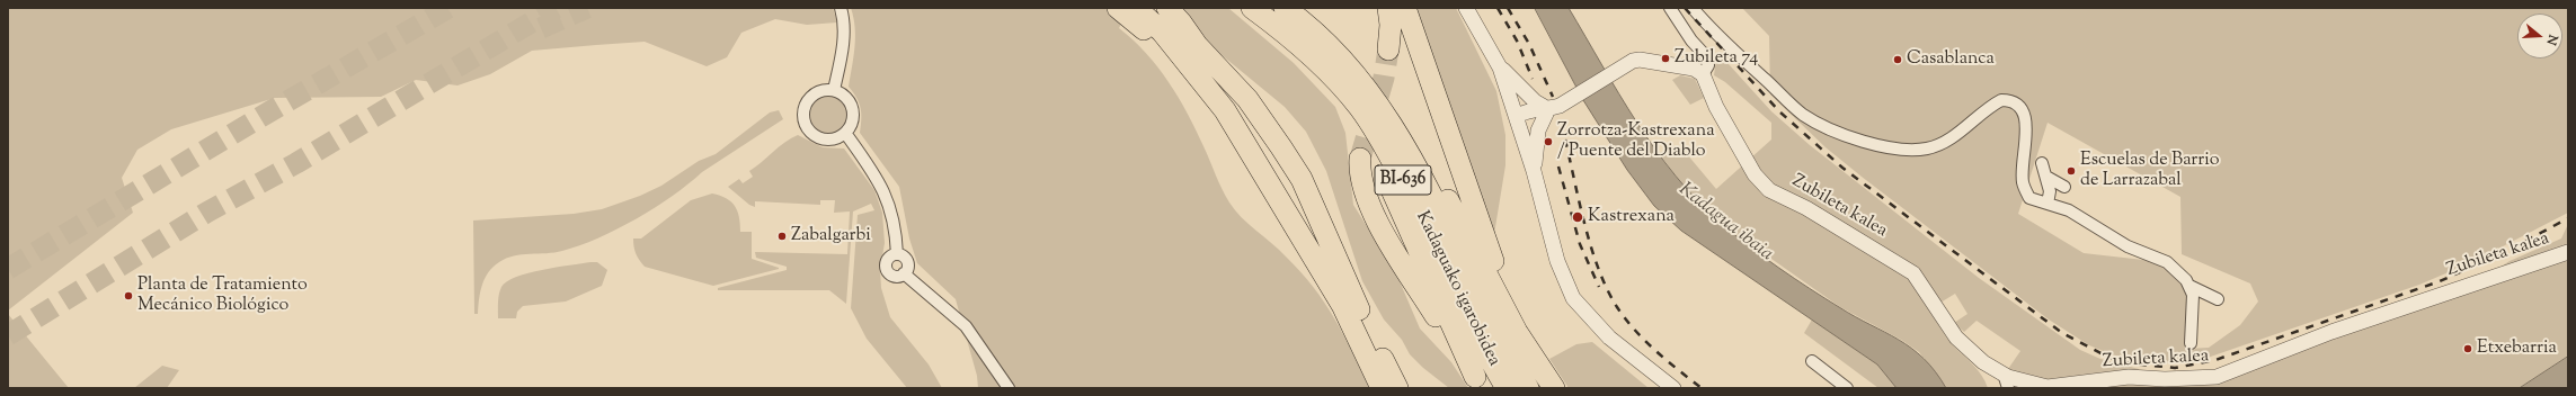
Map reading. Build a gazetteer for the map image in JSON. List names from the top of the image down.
{
  "streets": {
    "highway": ["BI-636", "Kadaguako igarobidea"],
    "street": ["Zubileta kalea"]
  },
  "water": ["Kadagua ibaia"],
  "places": [
    "Zubileta 74",
    "Casablanca",
    "Zorrotza-Kastrexana / Puente del Diablo",
    "Escuelas de Barrio de Larrazabal",
    "Kastrexana",
    "Zabalgarbi",
    "Planta de Tratamiento Mecánico Biológico",
    "Etxebarria"
  ],
  "north": "right"
}
